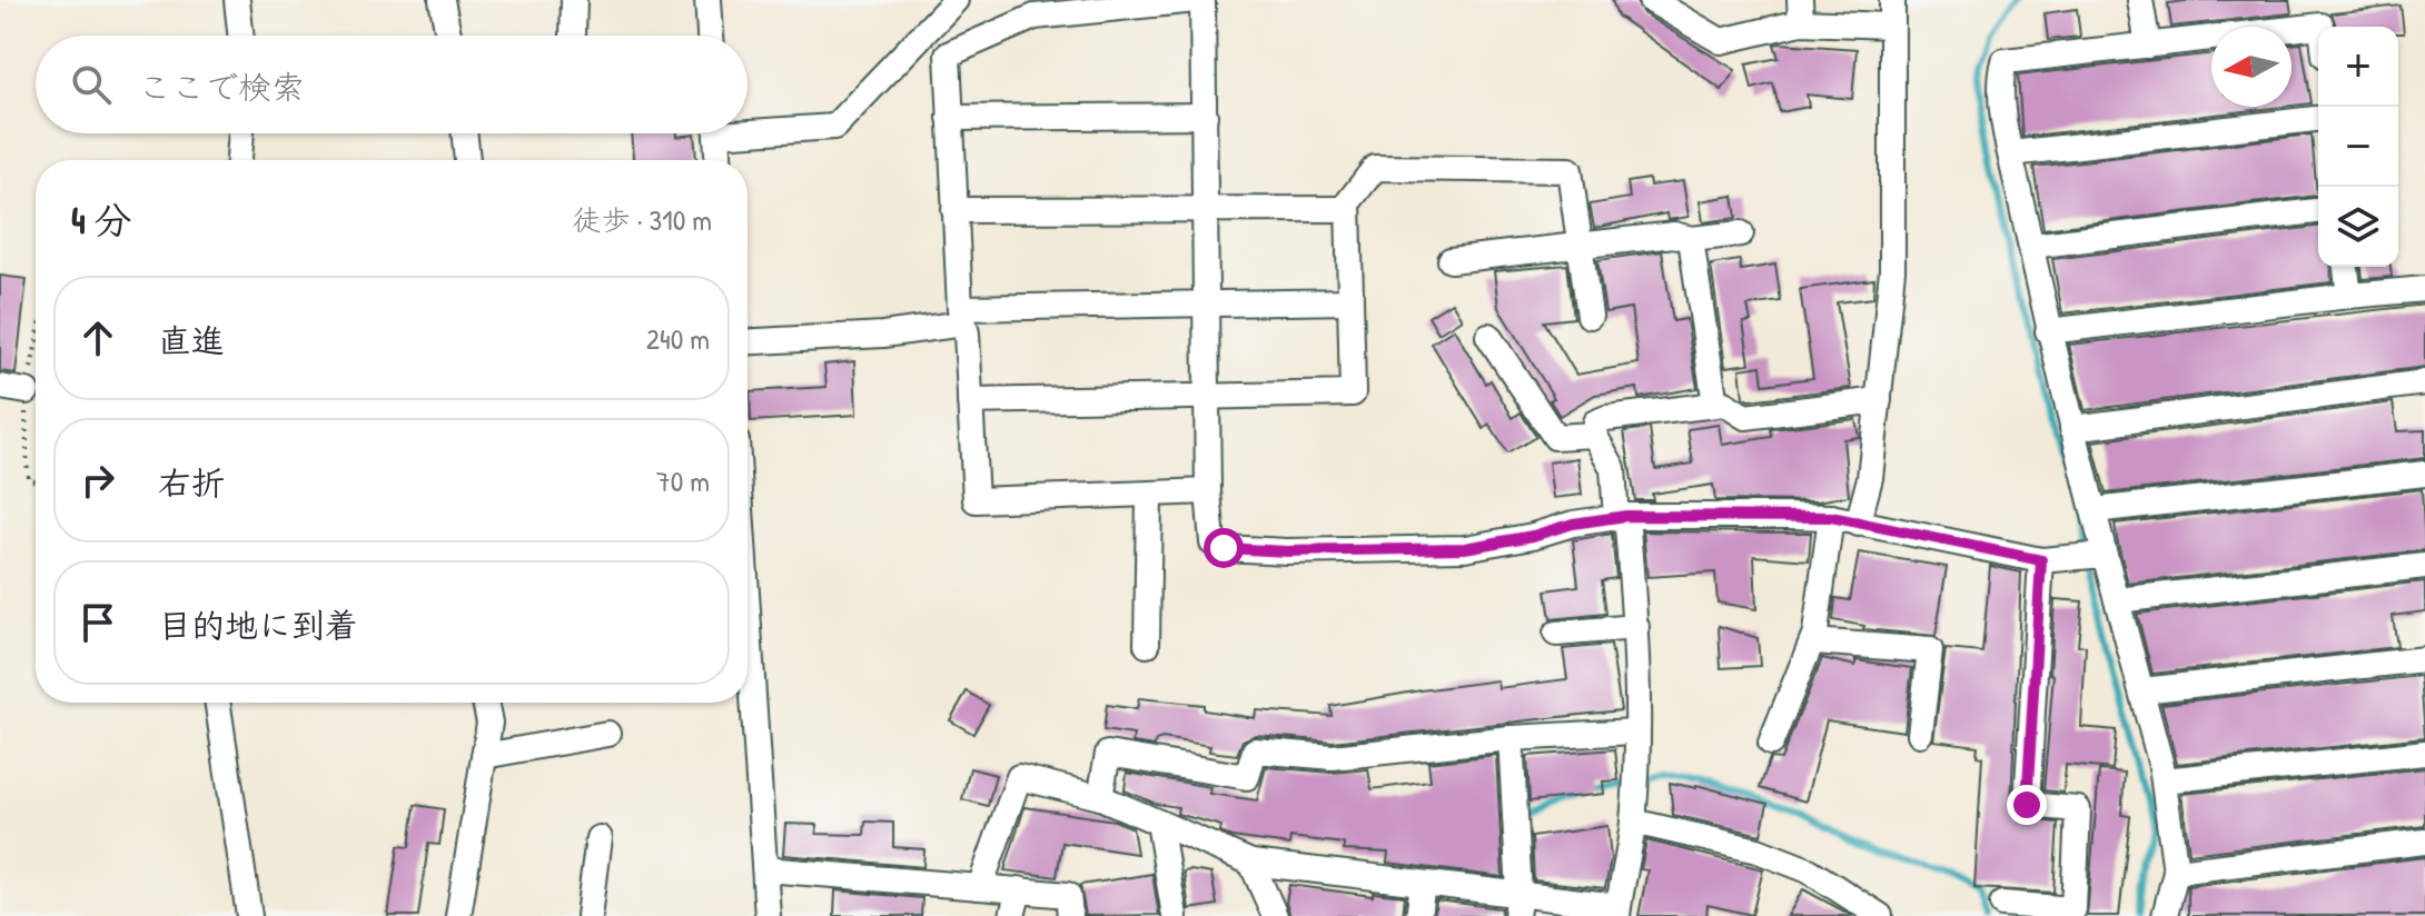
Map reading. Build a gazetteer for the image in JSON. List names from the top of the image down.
{
  "north": "left",
  "page": {
    "map_buttons": ["+", "−"],
    "search": "ここで検索",
    "heading": ["4 分", "徒歩 · 310 m"],
    "list": [
      ["直進", "240 m"],
      ["右折", "70 m"],
      "目的地に到着"
    ]
  }
}
